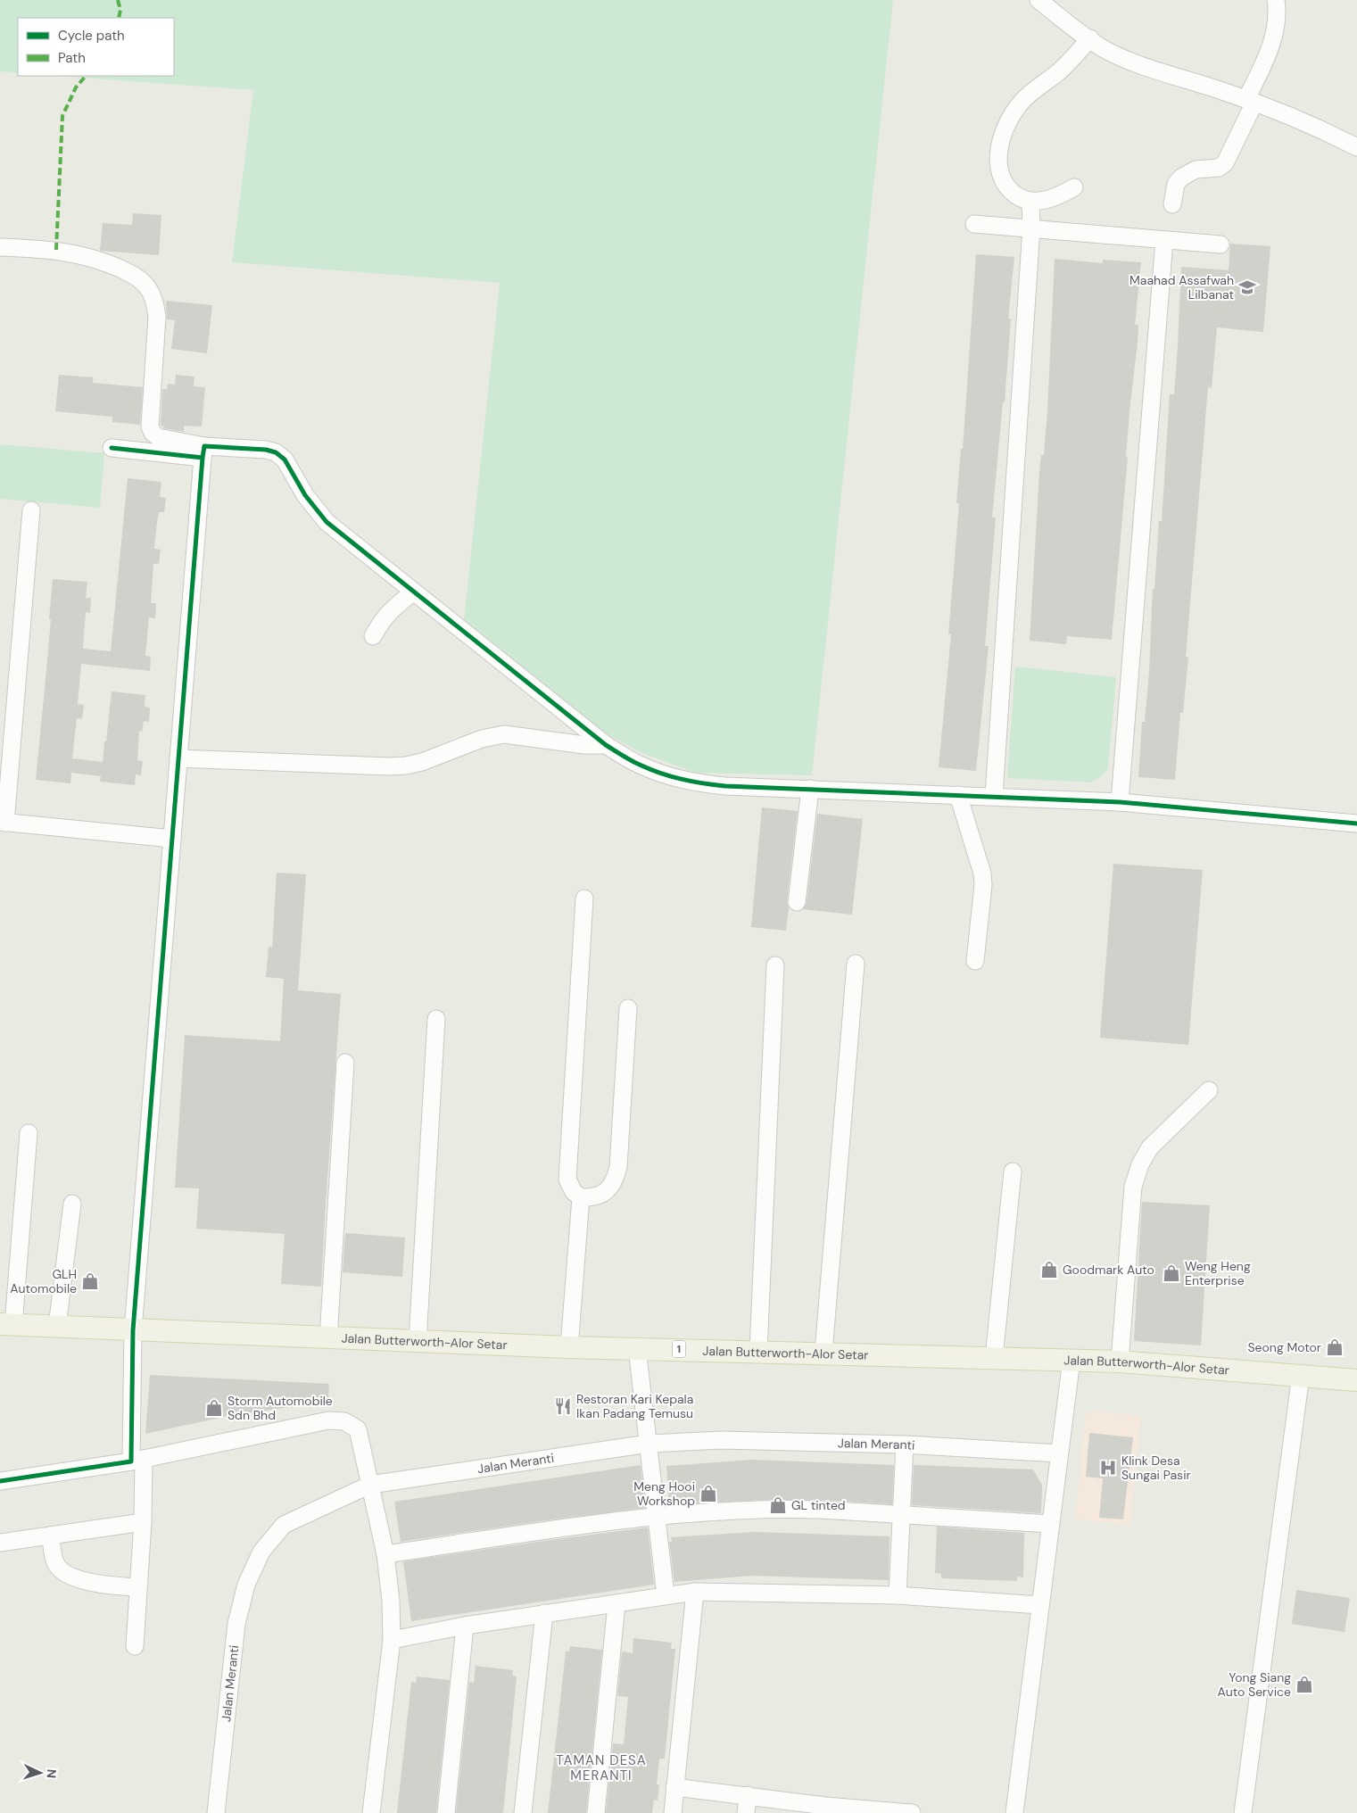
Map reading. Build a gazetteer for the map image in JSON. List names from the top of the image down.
{
  "streets": {
    "main road": ["Jalan Butterworth-Alor Setar", "1"],
    "street": ["Jalan Meranti"]
  },
  "districts": ["TAMAN DESA MERANTI"],
  "places": {
    "school or university": ["Maahad Assafwah Lilbanat"],
    "shop": [
      "Goodmark Auto",
      "Weng Heng Enterprise",
      "GLH Automobile",
      "Seong Motor",
      "Storm Automobile Sdn Bhd",
      "Meng Hooi Workshop",
      "GL tinted",
      "Yong Siang Auto Service"
    ],
    "restaurant": ["Restoran Kari Kepala Ikan Padang Temusu"],
    "hospital": ["Klink Desa Sungai Pasir"]
  },
  "legend": ["Cycle path", "Path"],
  "north": "right"
}
